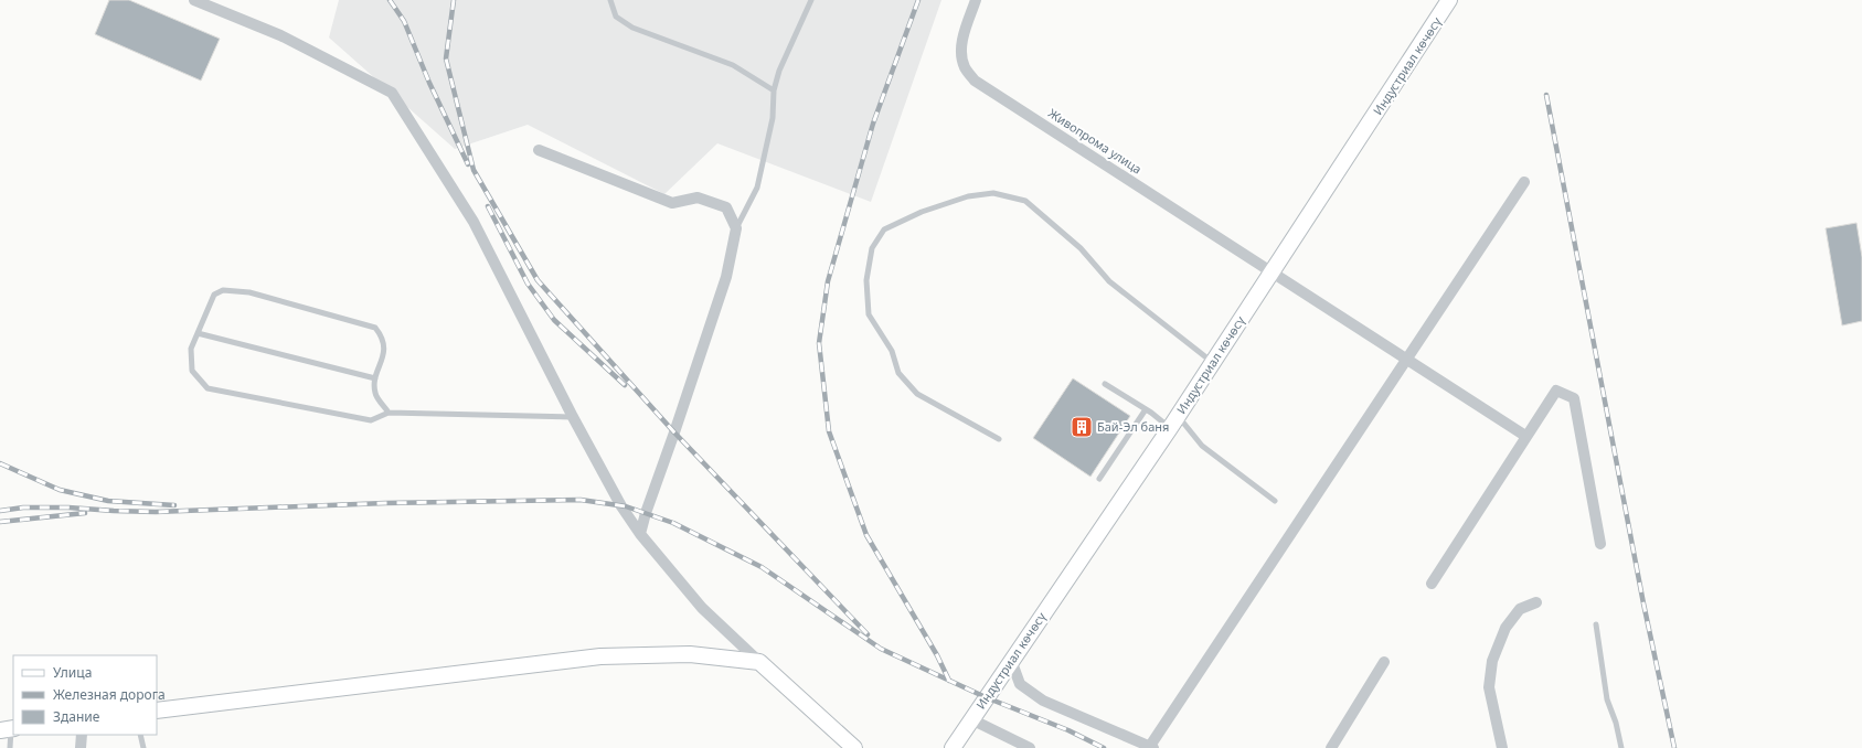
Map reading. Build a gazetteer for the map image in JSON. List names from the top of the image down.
{
  "streets": {
    "main road": ["Индустриал көчөсү"],
    "street": ["Живопрома улица"]
  },
  "crossings": [
    ["Индустриал көчөсү", "Живопрома улица"]
  ],
  "places": {
    "building": ["Бай-Эл баня"]
  },
  "legend": ["Улица", "Железная дорога", "Здание"]
}
